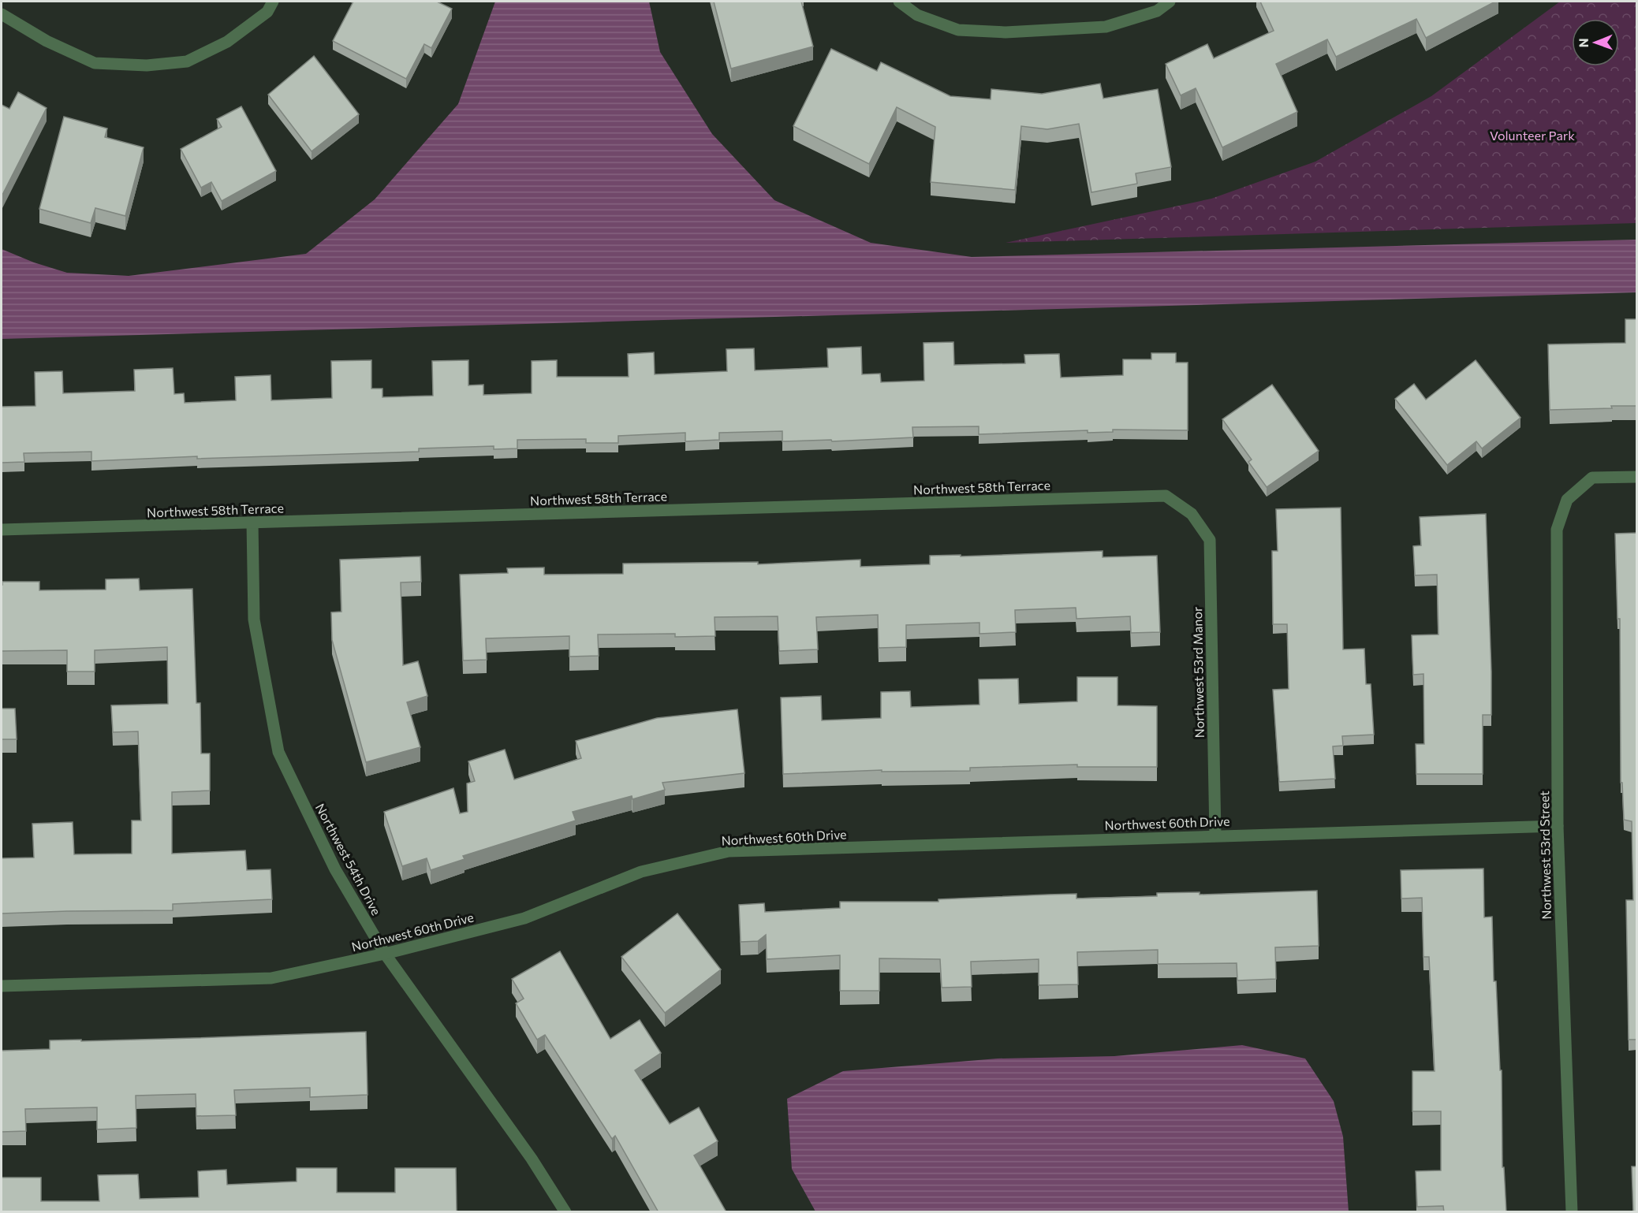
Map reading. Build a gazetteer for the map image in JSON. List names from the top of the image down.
{
  "streets": {
    "street": [
      "Northwest 58th Terrace",
      "Northwest 53rd Manor",
      "Northwest 60th Drive",
      "Northwest 53rd Street",
      "Northwest 54th Drive"
    ]
  },
  "crossings": [
    ["Northwest 58th Terrace", "Northwest 53rd Manor"],
    ["Northwest 58th Terrace", "Northwest 54th Drive"],
    ["Northwest 53rd Manor", "Northwest 60th Drive"],
    ["Northwest 60th Drive", "Northwest 53rd Street"],
    ["Northwest 60th Drive", "Northwest 54th Drive"]
  ],
  "parks": ["Volunteer Park"],
  "north": "left"
}
